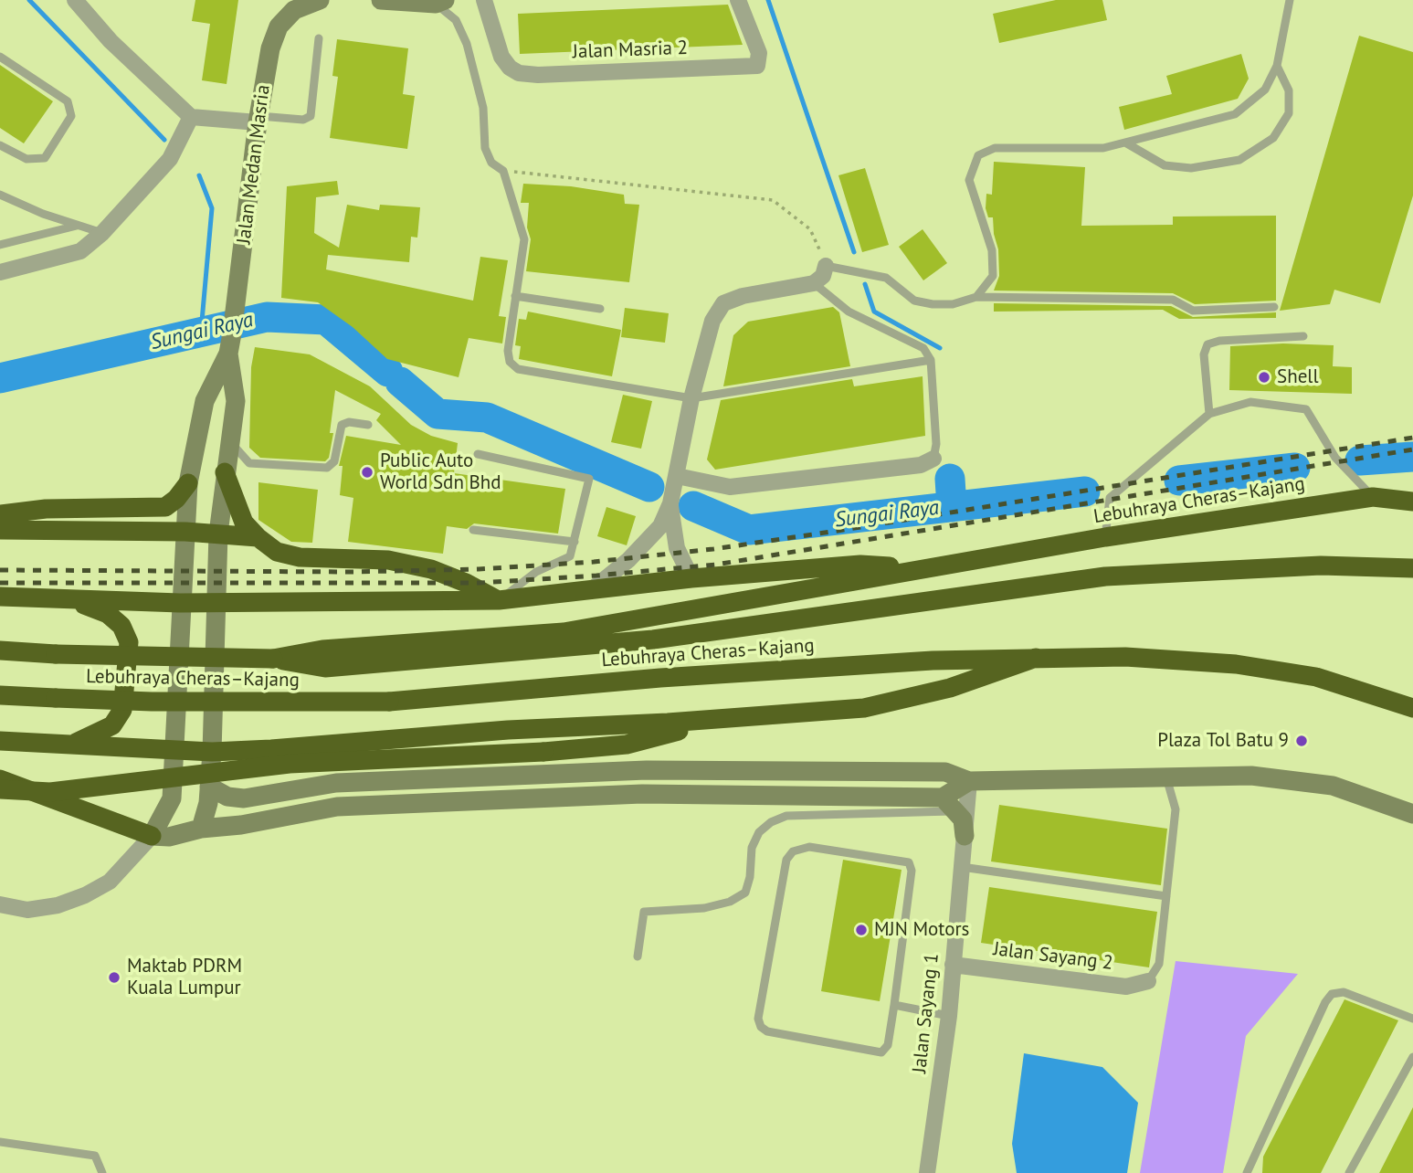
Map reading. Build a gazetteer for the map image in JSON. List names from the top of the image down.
{
  "streets": {
    "highway": ["Lebuhraya Cheras–Kajang"],
    "street": [
      "Jalan Masria 2",
      "Jalan Medan Masria",
      "Jalan Sayang 2",
      "Jalan Sayang 1"
    ]
  },
  "crossings": [
    ["Jalan Sayang 2", "Jalan Sayang 1"]
  ],
  "water": ["Sungai Raya"],
  "places": [
    "Shell",
    "Public Auto World Sdn Bhd",
    "Plaza Tol Batu 9",
    "MJN Motors",
    "Maktab PDRM Kuala Lumpur"
  ]
}
